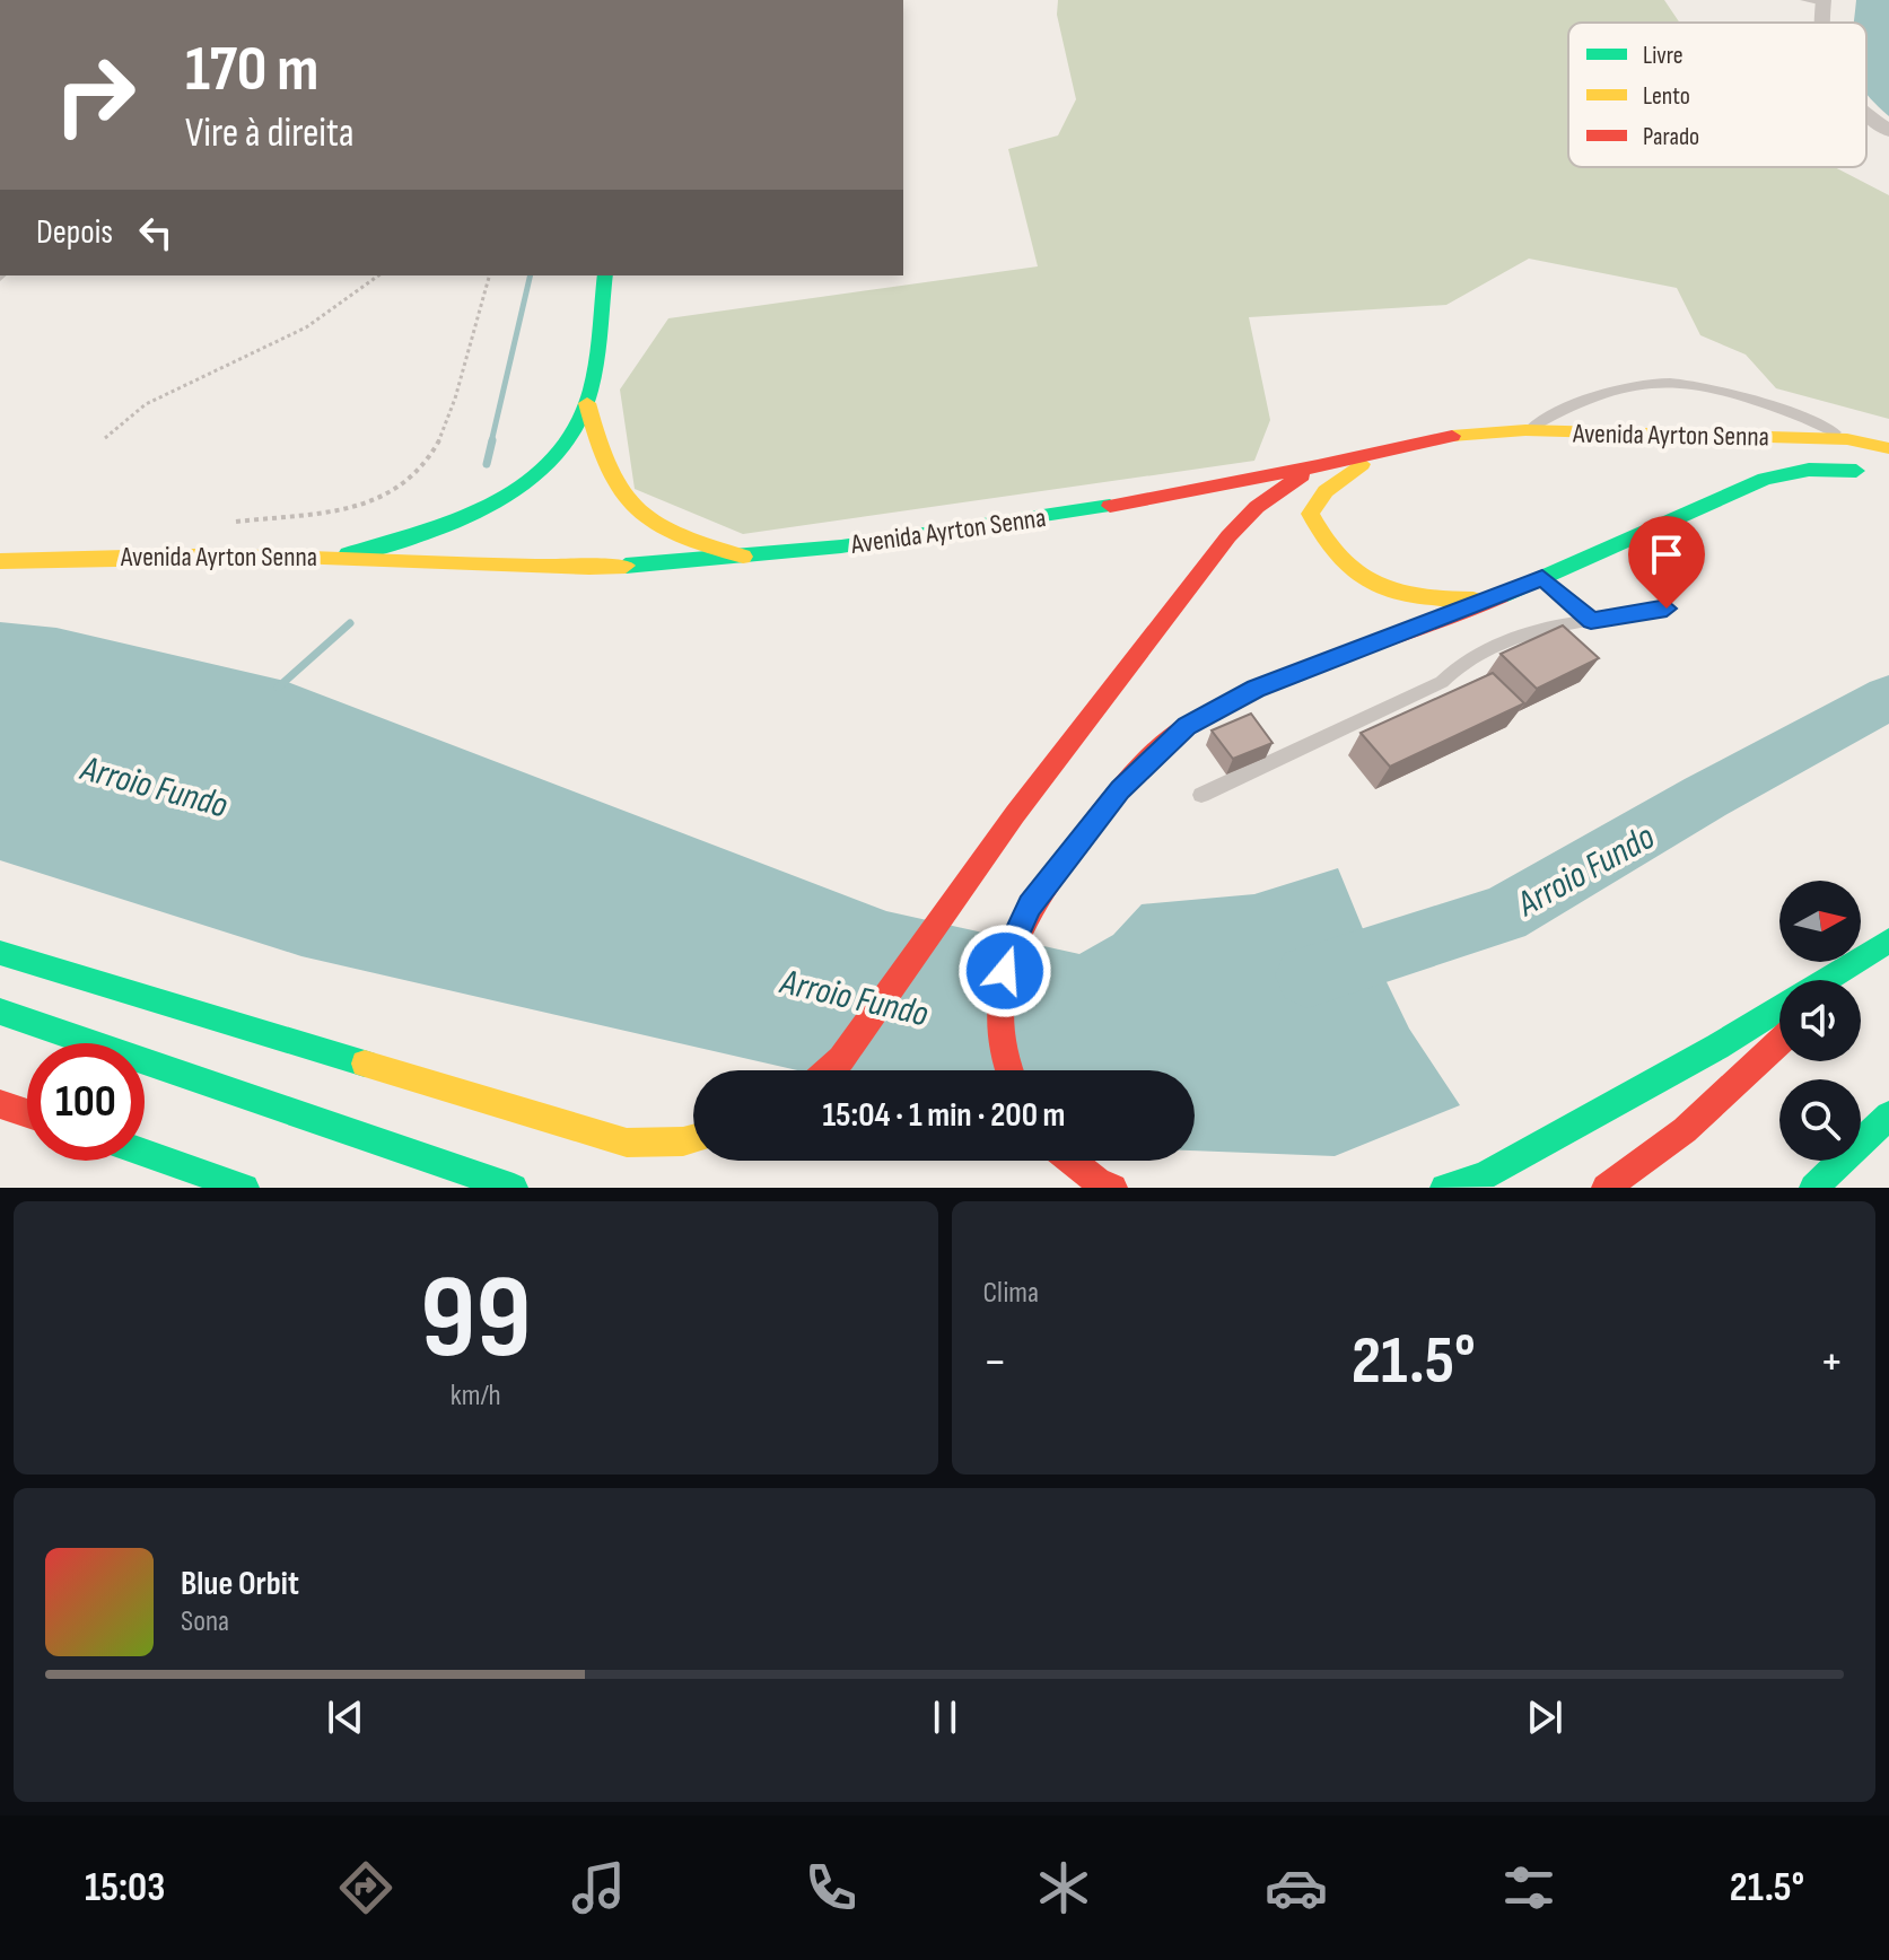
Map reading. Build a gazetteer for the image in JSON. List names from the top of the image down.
{
  "streets": {
    "main road": ["Avenida Ayrton Senna"]
  },
  "water": ["Arroio Fundo"],
  "legend": ["Livre", "Lento", "Parado"],
  "north": "right",
  "page": {
    "turn": ["170 m", "Vire à direita"],
    "then": "Depois",
    "limit": "100",
    "trip": "15:04 · 1 min · 200 m",
    "tile": [
      ["99", "km/h"],
      "Clima"
    ],
    "heat": ["−", "21.5°", "+"],
    "song": ["Blue Orbit", "Sona"],
    "tabs": ["15:03", "21.5°"]
  }
}
